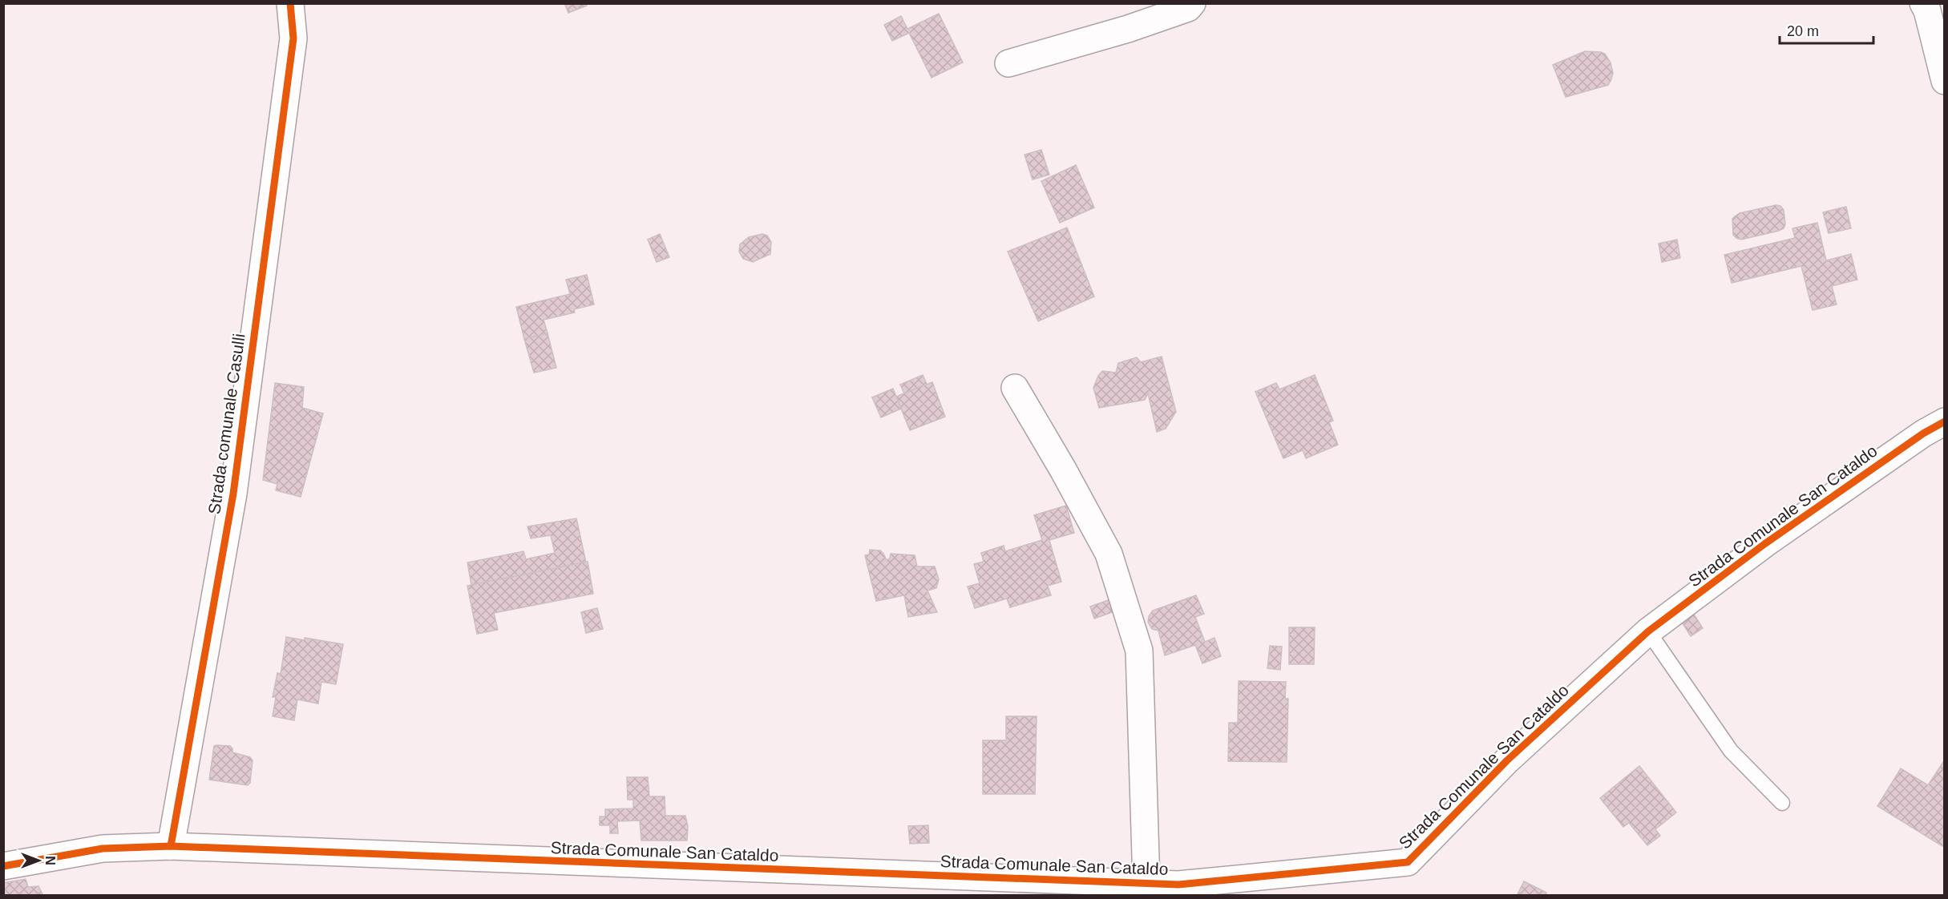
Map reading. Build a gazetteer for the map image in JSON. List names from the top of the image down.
{
  "streets": {
    "street": ["Strada comunale Casulli", "Strada Comunale San Cataldo"]
  },
  "crossings": [
    ["Strada comunale Casulli", "Strada Comunale San Cataldo"]
  ],
  "scale_bar": "20 m",
  "north": "right"
}
